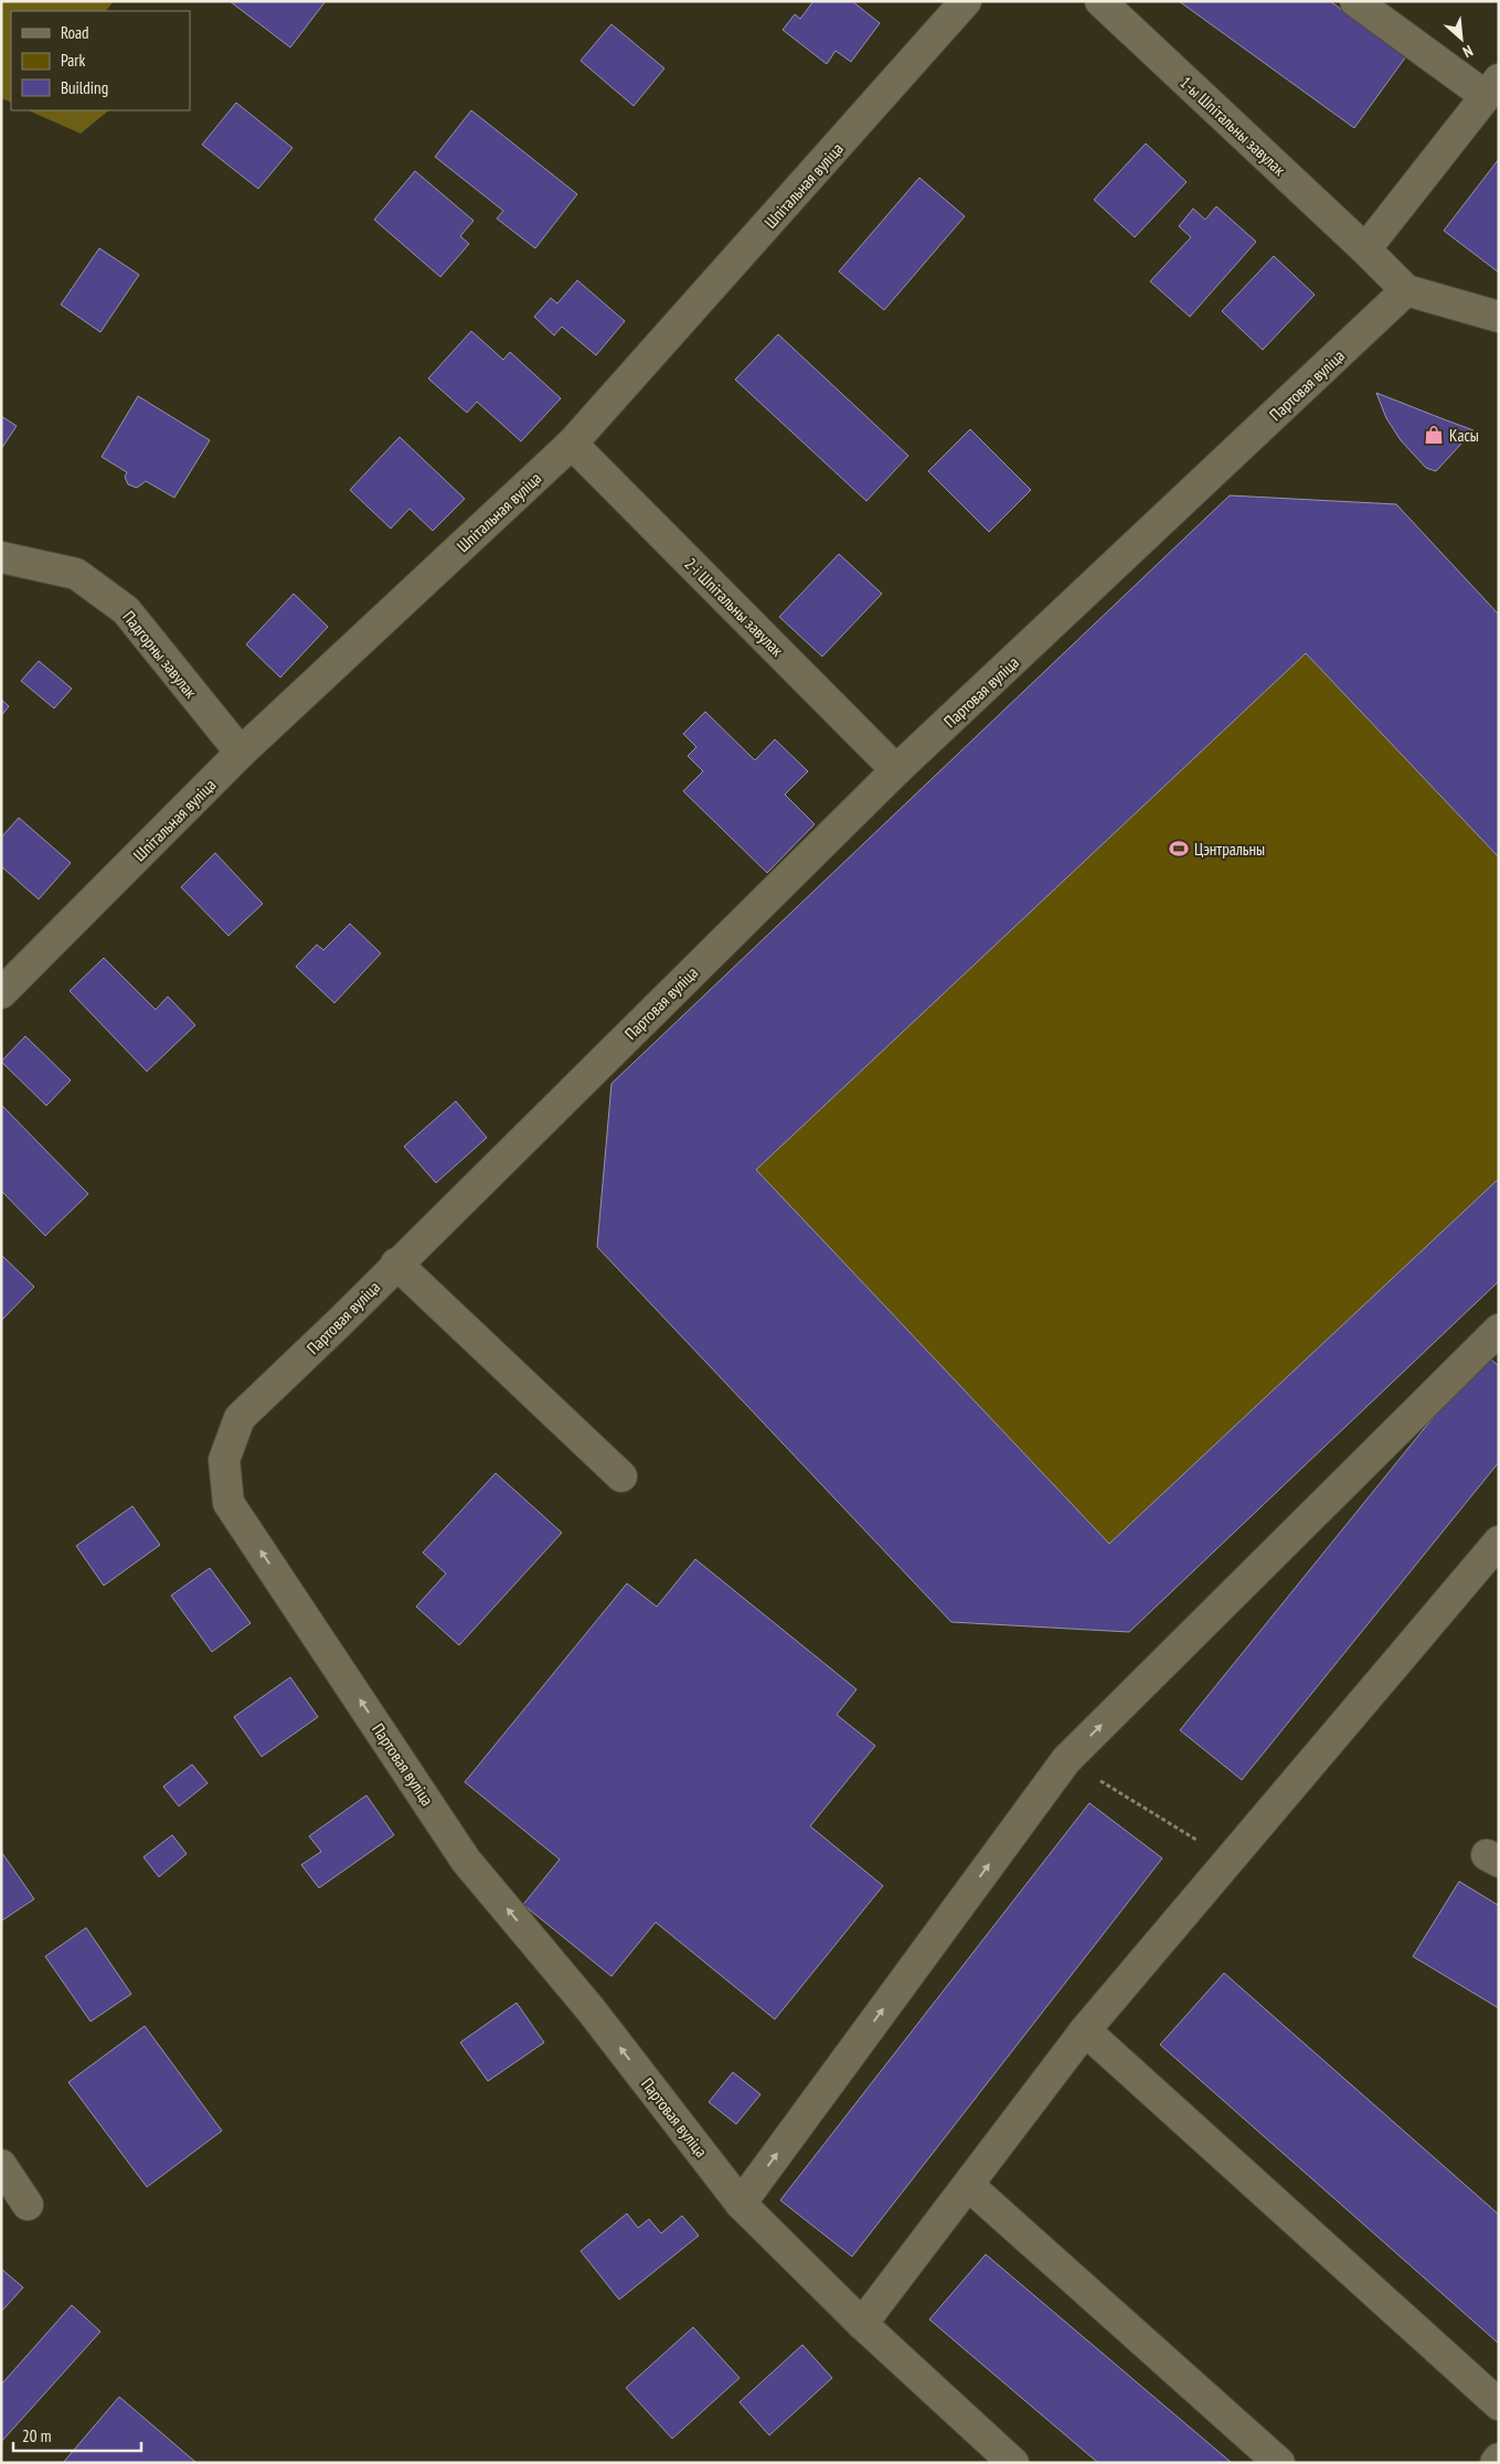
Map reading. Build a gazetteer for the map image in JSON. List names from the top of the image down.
{
  "streets": {
    "street": [
      "1-ы Шпітальны завулак",
      "Шпітальная вуліца",
      "Партовая вуліца",
      "2-і Шпітальны завулак",
      "Падгорны завулак"
    ]
  },
  "crossings": [
    ["1-ы Шпітальны завулак", "Партовая вуліца"],
    ["Шпітальная вуліца", "2-і Шпітальны завулак"],
    ["Шпітальная вуліца", "Падгорны завулак"],
    ["Партовая вуліца", "2-і Шпітальны завулак"]
  ],
  "places": {
    "shop": ["Касы"],
    "sports": ["Цэнтральны"]
  },
  "legend": ["Road", "Park", "Building"],
  "scale_bar": "20 m",
  "north": "bottom right"
}
